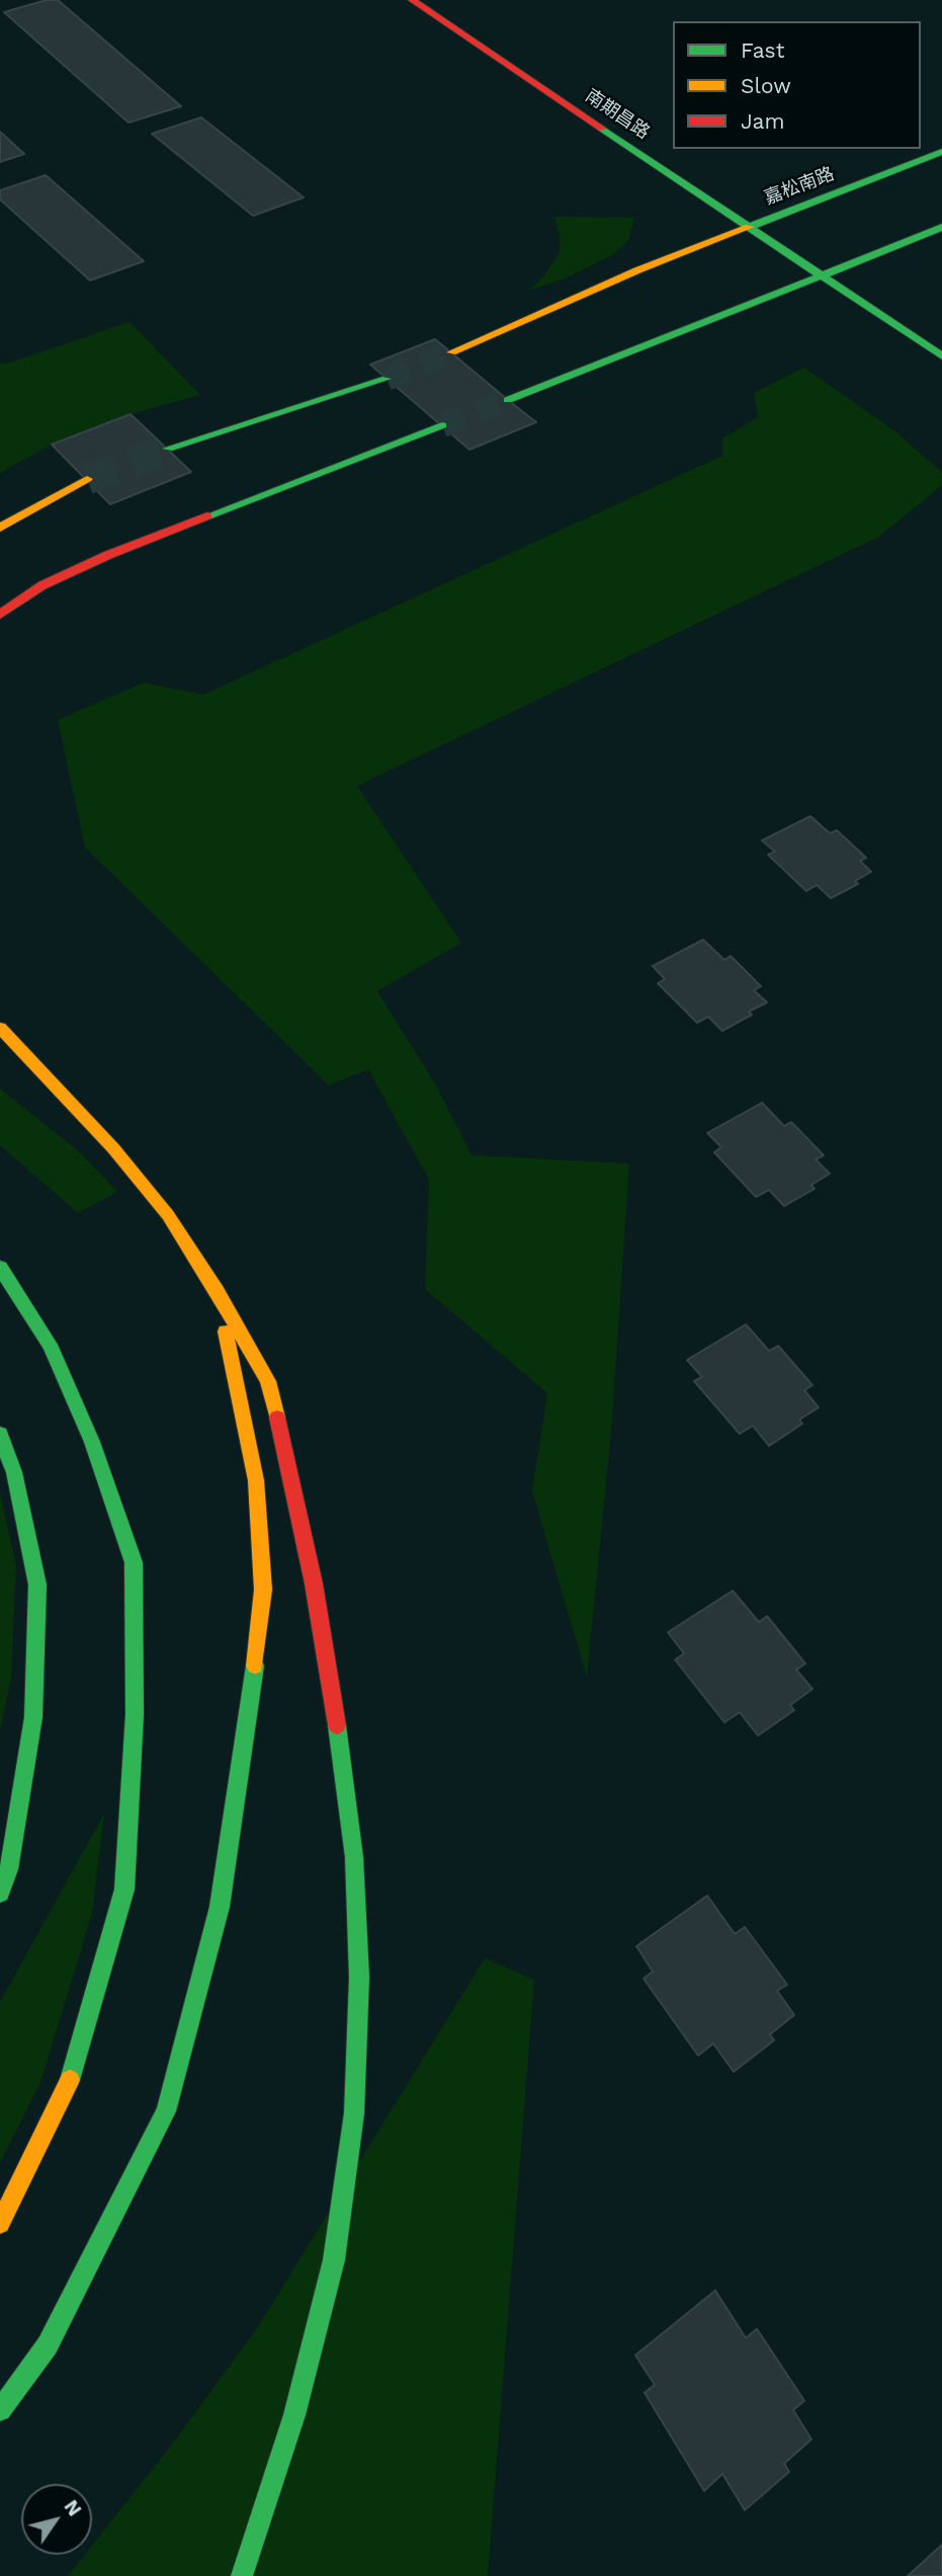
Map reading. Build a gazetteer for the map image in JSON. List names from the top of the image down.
{
  "streets": {
    "main road": ["南期昌路", "嘉松南路"]
  },
  "crossings": [
    ["南期昌路", "嘉松南路"]
  ],
  "legend": ["Fast", "Slow", "Jam"],
  "north": "top right"
}
